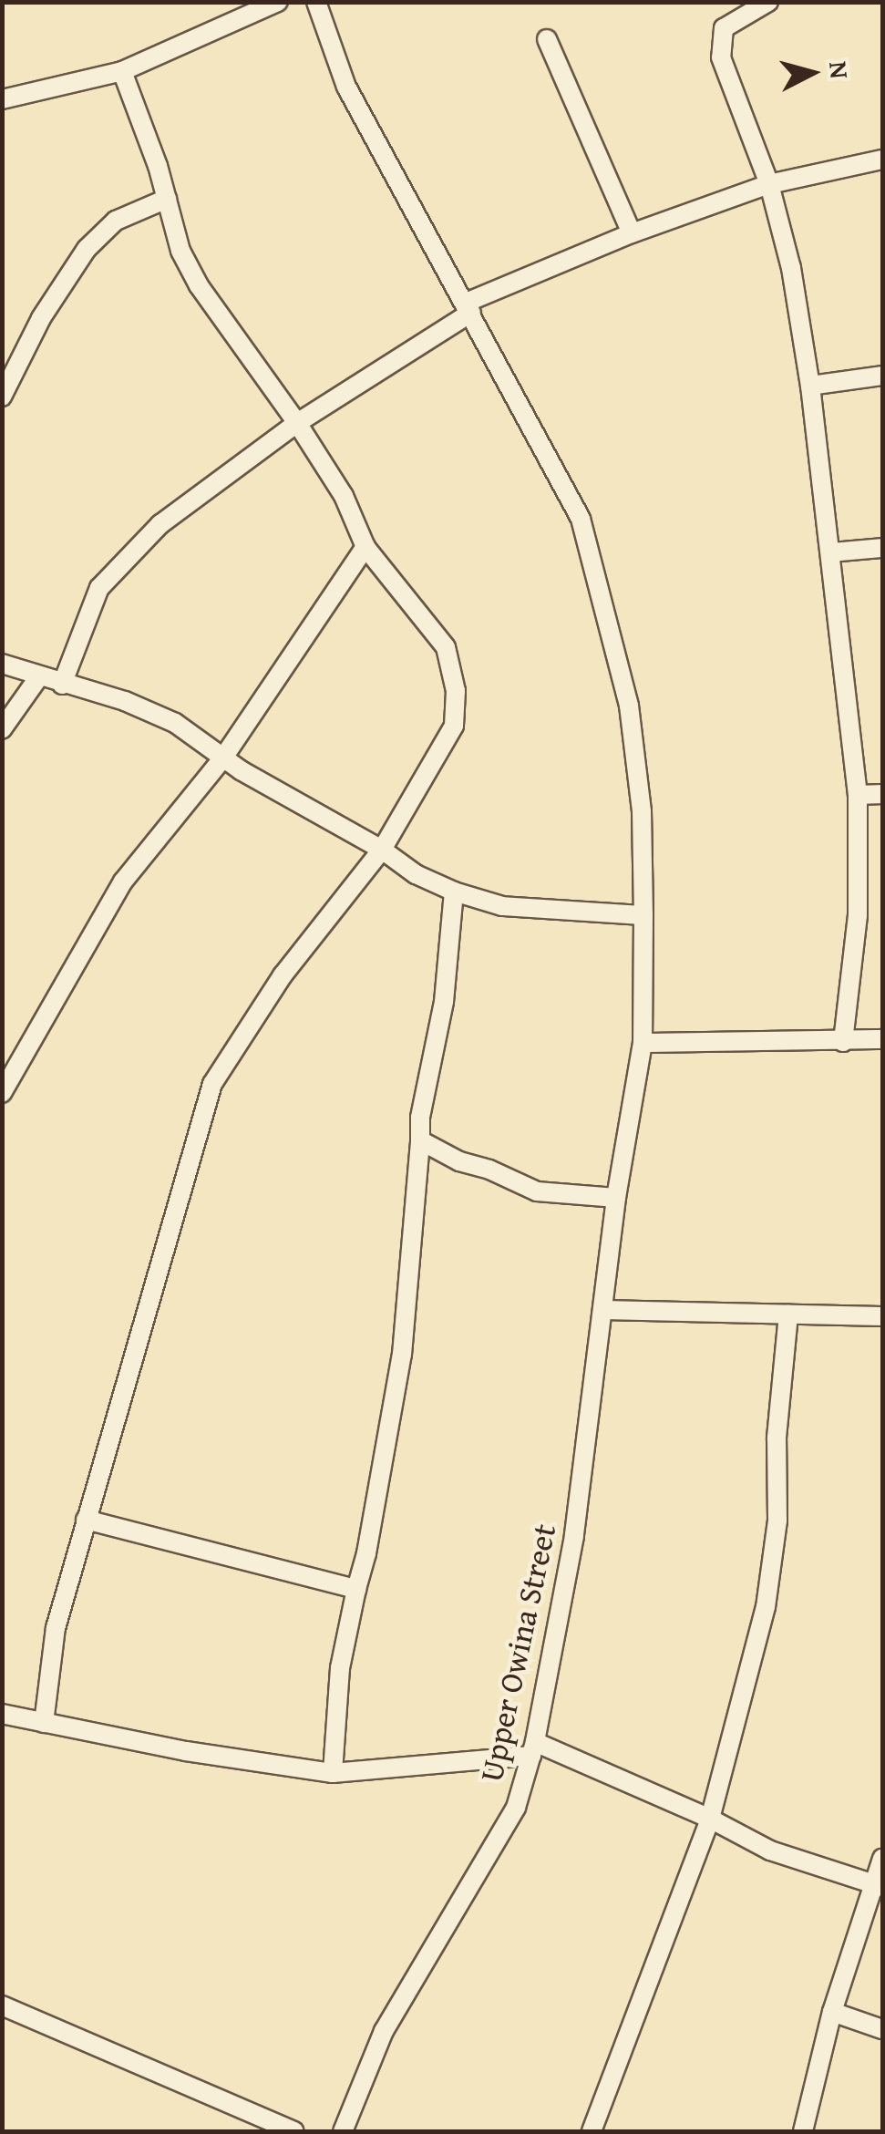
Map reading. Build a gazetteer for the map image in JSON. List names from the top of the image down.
{
  "streets": {
    "street": ["Upper Owina Street"]
  },
  "north": "right"
}
